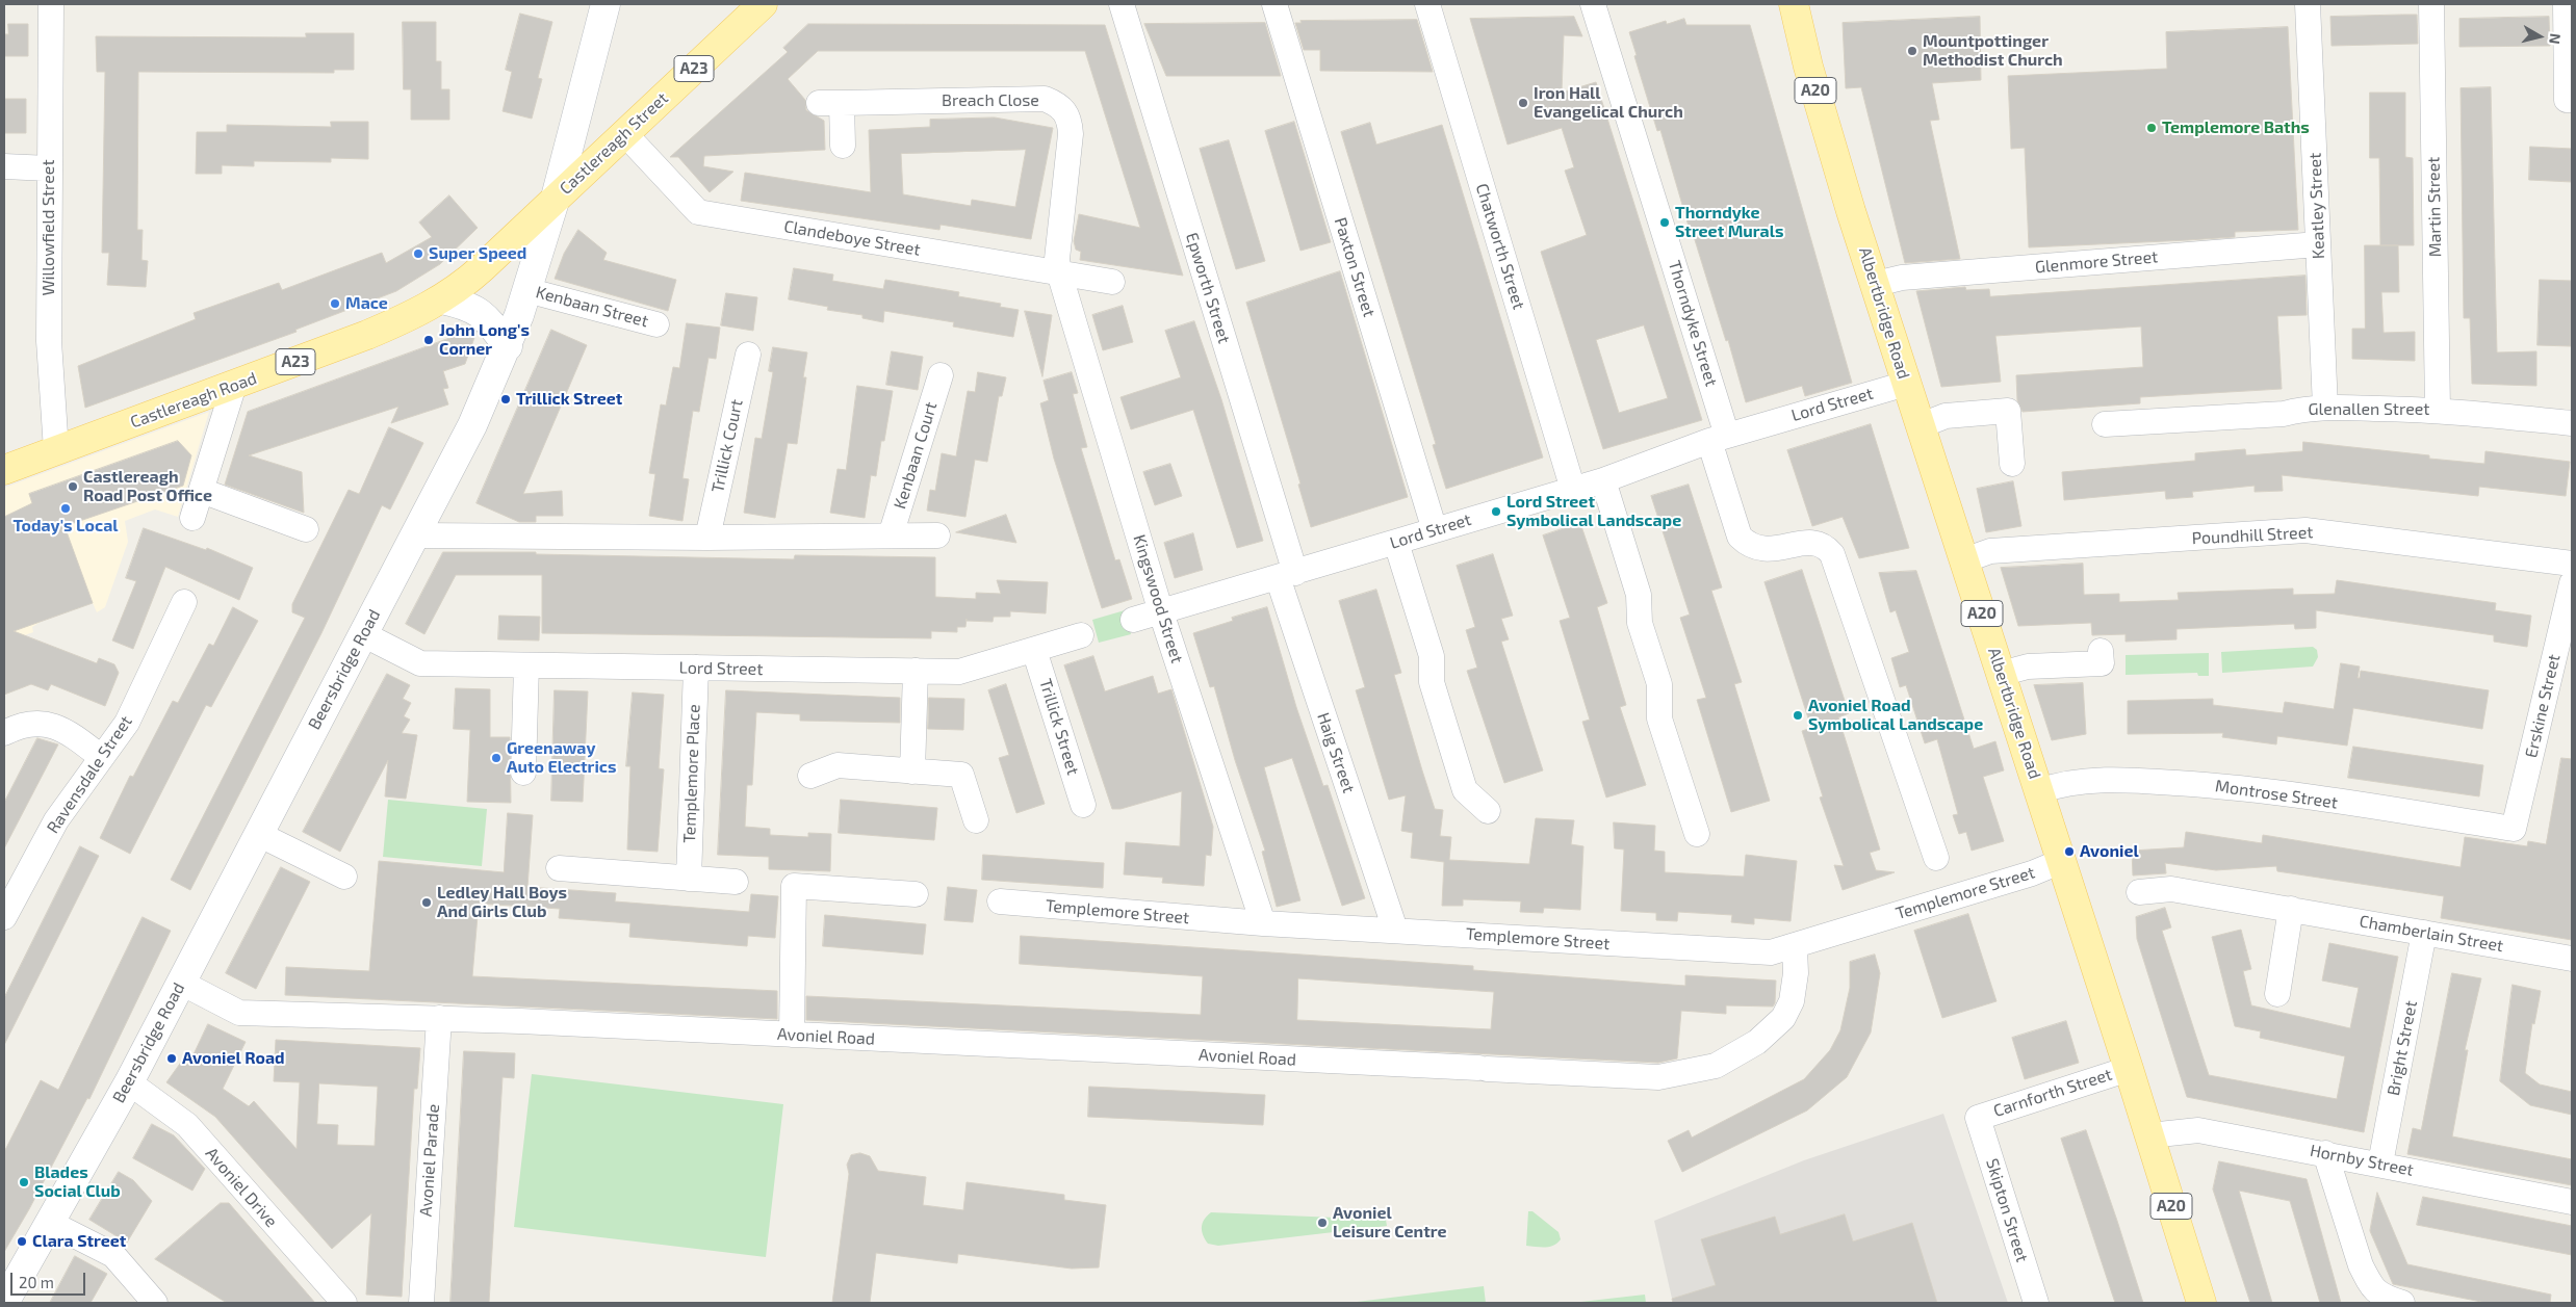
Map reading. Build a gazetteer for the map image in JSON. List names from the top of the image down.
{
  "streets": {
    "main road": [
      "A23",
      "A20",
      "Castlereagh Street",
      "Albertbridge Road",
      "Castlereagh Road",
      "Beersbridge Road"
    ],
    "street": [
      "Breach Close",
      "Keatley Street",
      "Martin Street",
      "Willowfield Street",
      "Clandeboye Street",
      "Chatworth Street",
      "Glenmore Street",
      "Paxton Street",
      "Epworth Street",
      "Kenbaan Street",
      "Thorndyke Street",
      "Lord Street",
      "Glenallen Street",
      "Trillick Court",
      "Kenbaan Court",
      "Poundhill Street",
      "Kingswood Street",
      "Erskine Street",
      "Trillick Street",
      "Haig Street",
      "Templemore Place",
      "Ravensdale Street",
      "Montrose Street",
      "Templemore Street",
      "Chamberlain Street",
      "Avoniel Road",
      "Bright Street",
      "Carnforth Street",
      "Avoniel Parade",
      "Hornby Street",
      "Avoniel Drive",
      "Skipton Street"
    ]
  },
  "crossings": [
    ["Breach Close", "Clandeboye Street"],
    ["Breach Close", "Kingswood Street"],
    ["Castlereagh Street", "Clandeboye Street"],
    ["Castlereagh Street", "Castlereagh Road"],
    ["Castlereagh Street", "Beersbridge Road"],
    ["Keatley Street", "Glenmore Street"],
    ["Keatley Street", "Glenallen Street"],
    ["Martin Street", "Glenallen Street"],
    ["Willowfield Street", "Castlereagh Road"],
    ["Clandeboye Street", "Kingswood Street"],
    ["Chatworth Street", "Lord Street"],
    ["Glenmore Street", "Albertbridge Road"],
    ["Paxton Street", "Lord Street"],
    ["Epworth Street", "Lord Street"],
    ["Epworth Street", "Haig Street"],
    ["Kenbaan Street", "Beersbridge Road"],
    ["Albertbridge Road", "Lord Street"],
    ["Albertbridge Road", "Poundhill Street"],
    ["Albertbridge Road", "Montrose Street"],
    ["Albertbridge Road", "Templemore Street"],
    ["Albertbridge Road", "Carnforth Street"],
    ["Albertbridge Road", "Hornby Street"],
    ["Thorndyke Street", "Lord Street"],
    ["Castlereagh Road", "Beersbridge Road"],
    ["Lord Street", "Kingswood Street"],
    ["Lord Street", "Beersbridge Road"],
    ["Lord Street", "Trillick Street"],
    ["Lord Street", "Haig Street"],
    ["Lord Street", "Templemore Place"],
    ["Kingswood Street", "Templemore Street"],
    ["Beersbridge Road", "Avoniel Road"],
    ["Beersbridge Road", "Avoniel Drive"],
    ["Erskine Street", "Montrose Street"],
    ["Haig Street", "Templemore Street"],
    ["Templemore Street", "Avoniel Road"],
    ["Chamberlain Street", "Bright Street"],
    ["Avoniel Road", "Avoniel Parade"],
    ["Bright Street", "Hornby Street"],
    ["Carnforth Street", "Skipton Street"]
  ],
  "places": [
    "Mountpottinger Methodist Church",
    "Iron Hall Evangelical Church",
    "Templemore Baths",
    "Thorndyke Street Murals",
    "Super Speed",
    "Mace",
    "John Long's Corner",
    "Trillick Street",
    "Castlereagh Road Post Office",
    "Today's Local",
    "Lord Street Symbolical Landscape",
    "Avoniel Road Symbolical Landscape",
    "Greenaway Auto Electrics",
    "Avoniel",
    "Ledley Hall Boys And Girls Club",
    "Avoniel Road",
    "Blades Social Club",
    "Avoniel Leisure Centre",
    "Clara Street"
  ],
  "scale_bar": "20 m",
  "north": "right"
}
